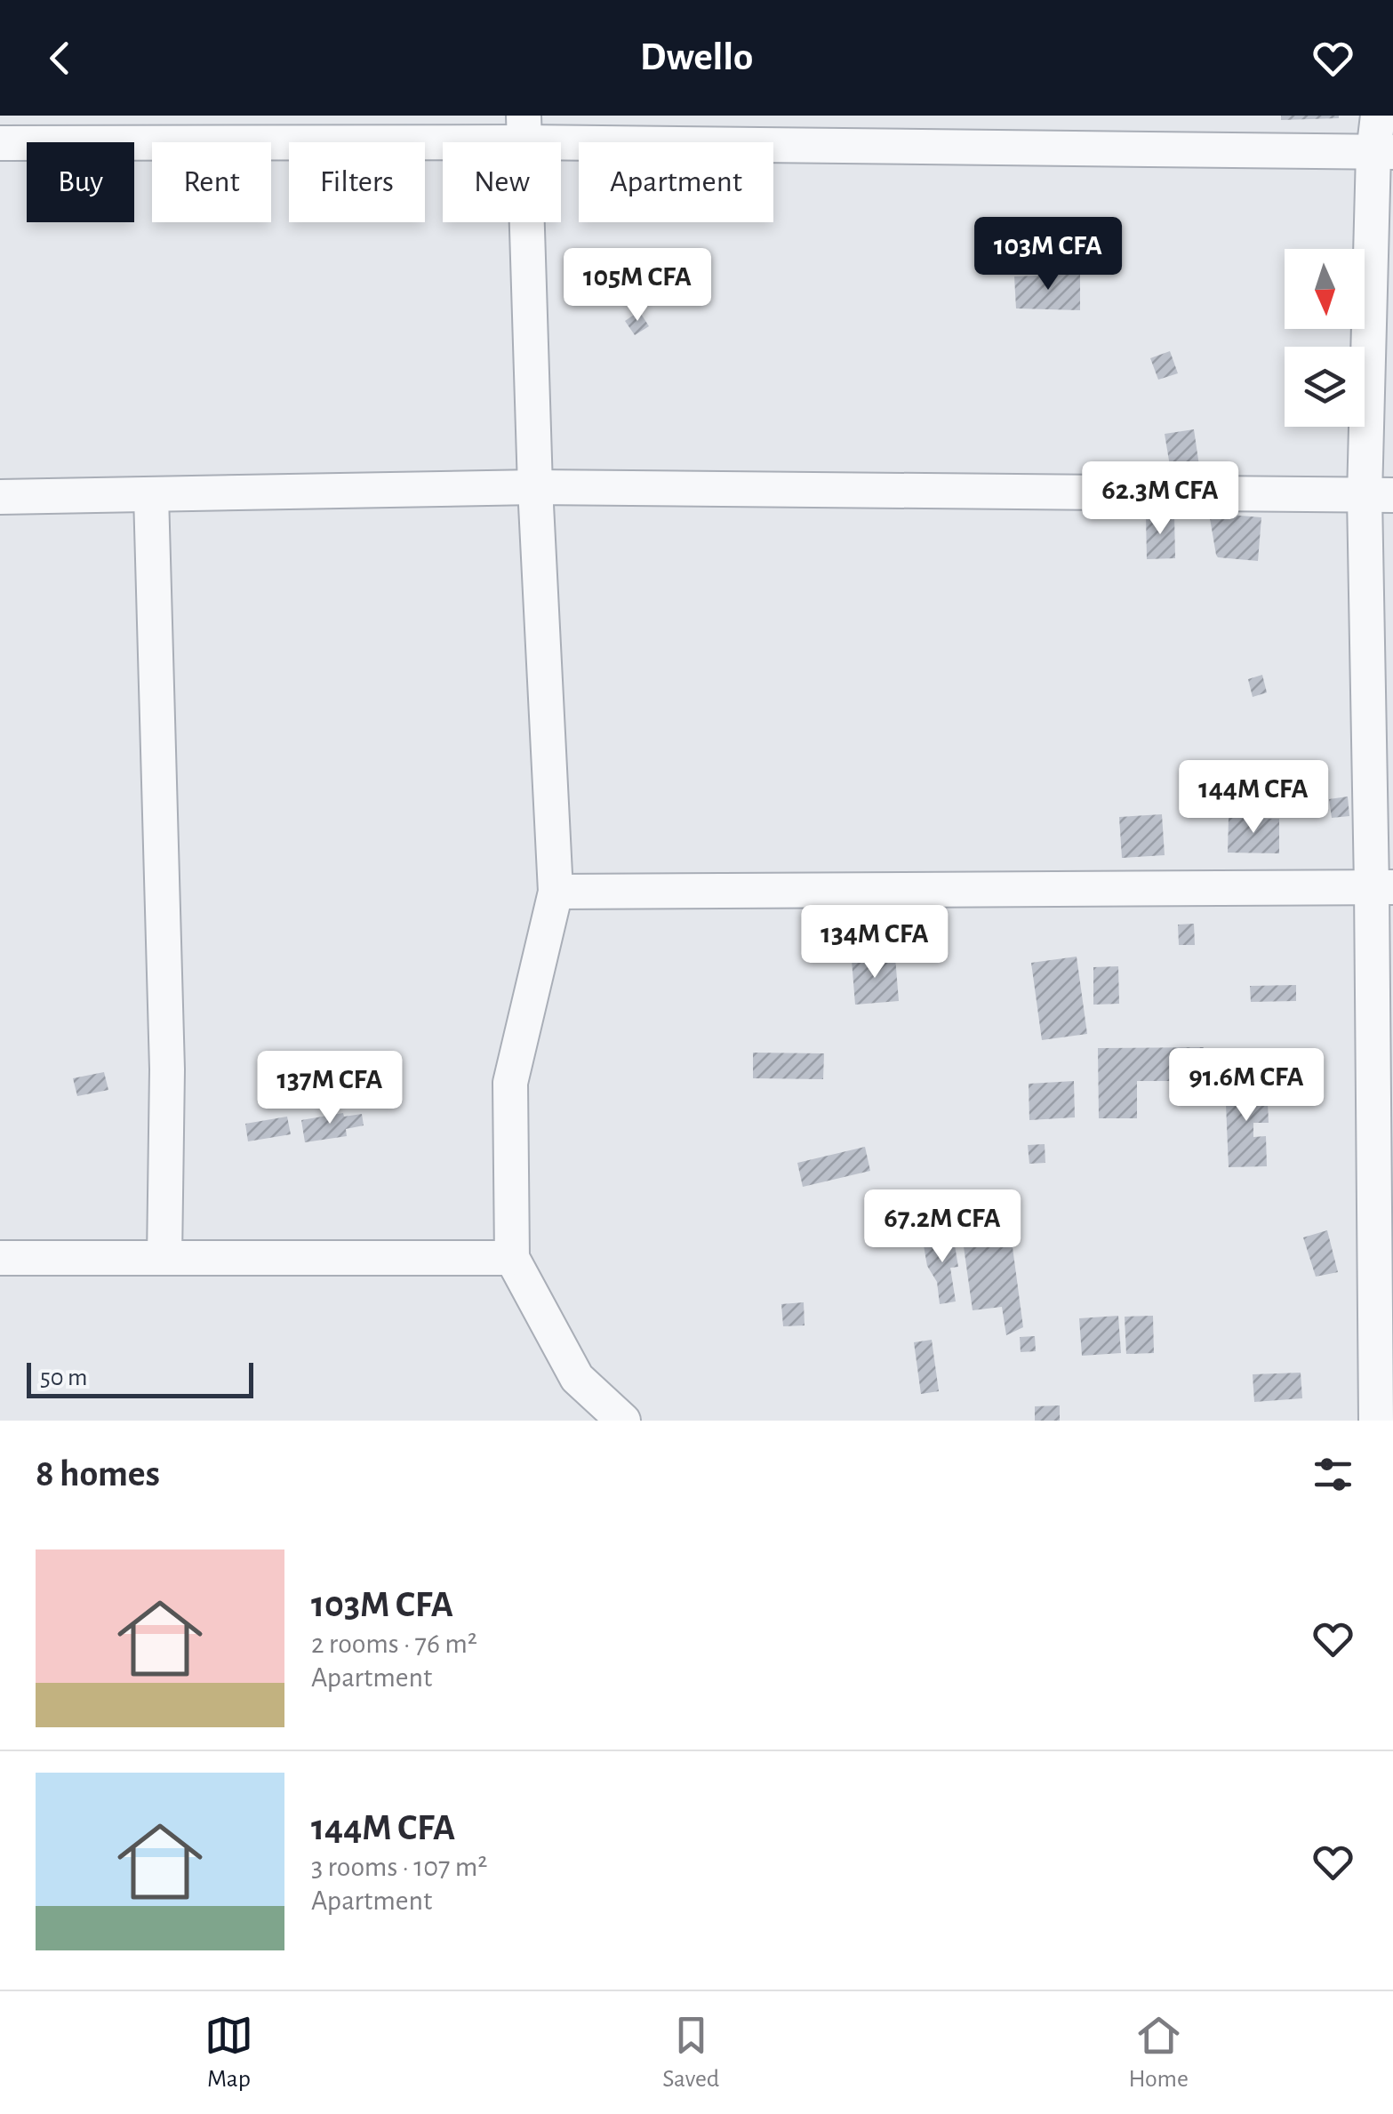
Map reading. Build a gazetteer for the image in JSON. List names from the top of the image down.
{
  "scale_bar": "50 m",
  "north": "bottom",
  "page": {
    "header": "Dwello",
    "chip": [
      "Buy",
      "Rent",
      "Filters",
      "New",
      "Apartment"
    ],
    "price": [
      "103M CFA",
      "105M CFA",
      "62.3M CFA",
      "144M CFA",
      "134M CFA",
      "91.6M CFA",
      "137M CFA",
      "67.2M CFA"
    ],
    "scale": "50 m",
    "heading": "8 homes",
    "list": [
      {
        "name": "103M CFA",
        "note": "2 rooms · 76 m² · Apartment"
      },
      {
        "name": "144M CFA",
        "note": "3 rooms · 107 m² · Apartment"
      }
    ],
    "tabs": ["Map", "Saved", "Home"]
  }
}
